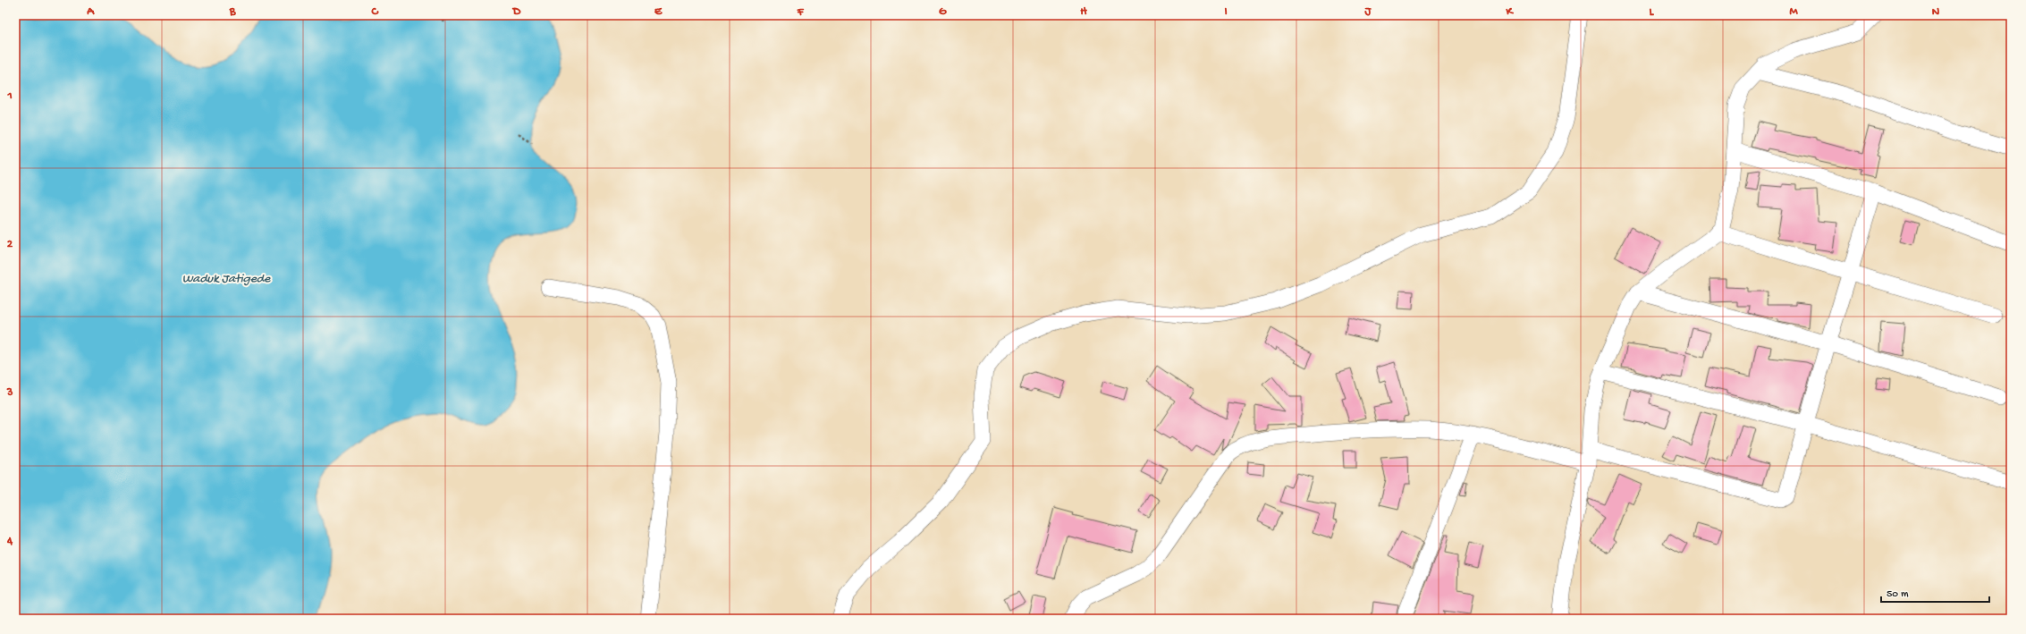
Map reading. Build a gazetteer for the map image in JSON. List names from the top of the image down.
{
  "water": ["Waduk Jatigede"],
  "scale_bar": "50 m",
  "grid": {
    "columns": [
      "A",
      "B",
      "C",
      "D",
      "E",
      "F",
      "G",
      "H",
      "I",
      "J",
      "K",
      "L",
      "M",
      "N"
    ],
    "rows": [
      "1",
      "2",
      "3",
      "4"
    ]
  }
}
